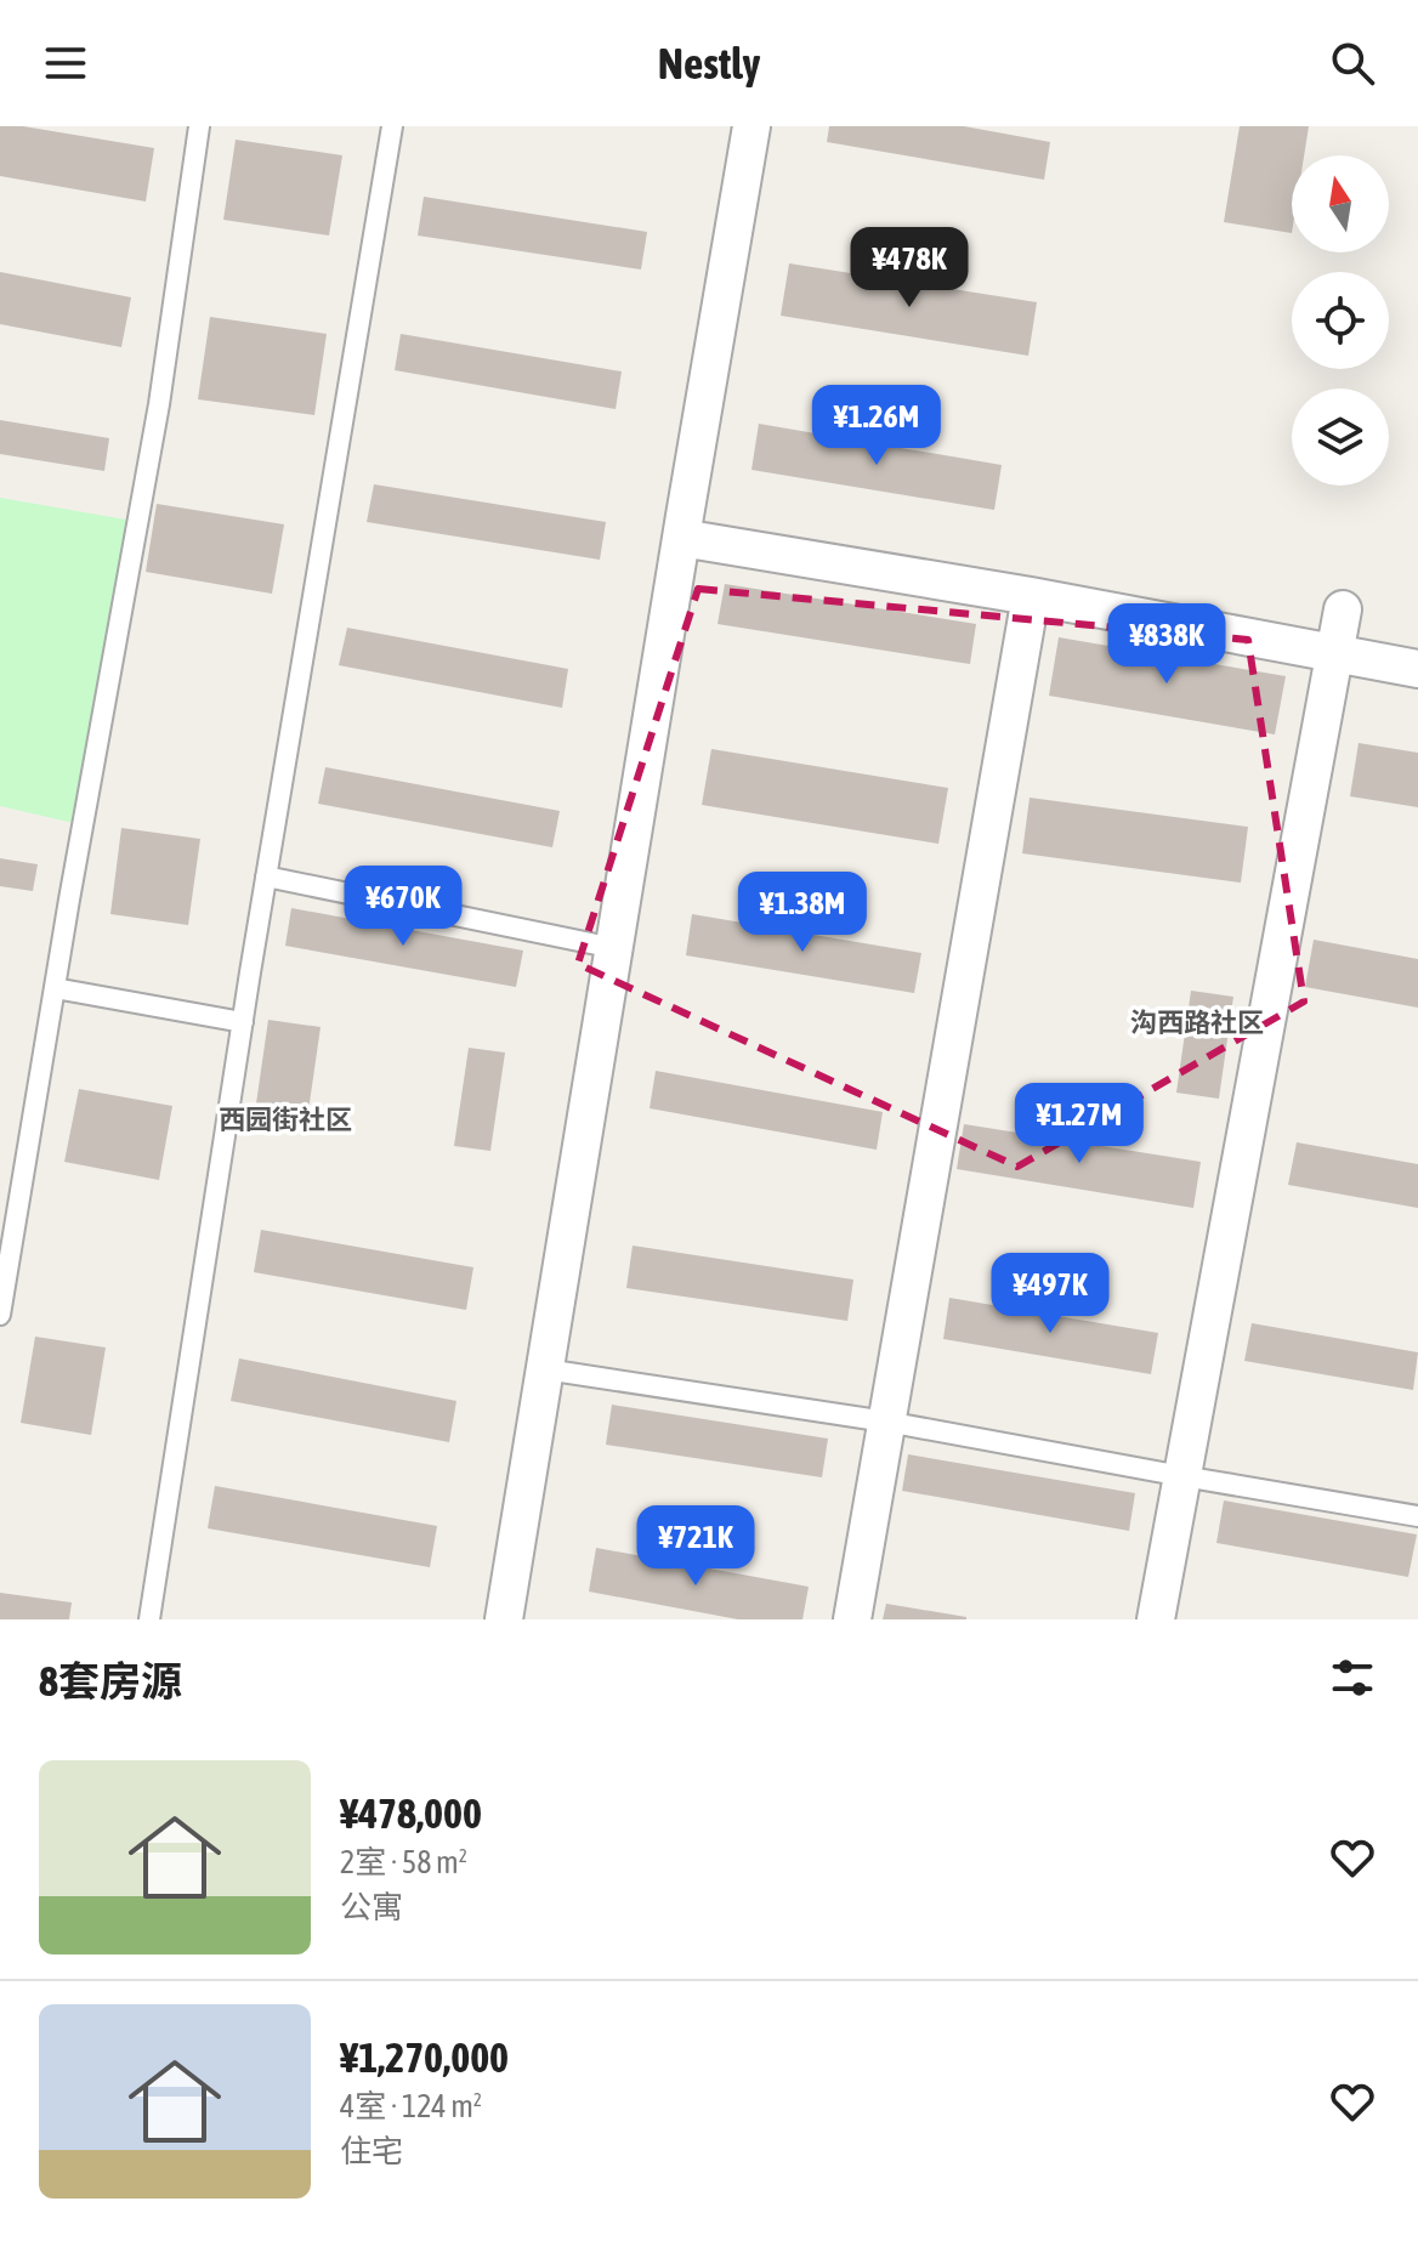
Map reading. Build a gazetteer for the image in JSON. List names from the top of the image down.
{
  "districts": ["沟西路社区", "西园街社区"],
  "north": "top",
  "page": {
    "header": "Nestly",
    "price": [
      "¥478K",
      "¥1.26M",
      "¥838K",
      "¥670K",
      "¥1.38M",
      "¥1.27M",
      "¥497K",
      "¥721K"
    ],
    "heading": "8套房源",
    "list": [
      {
        "name": "¥478,000",
        "note": "2室 · 58 m² · 公寓"
      },
      {
        "name": "¥1,270,000",
        "note": "4室 · 124 m² · 住宅"
      }
    ]
  }
}
